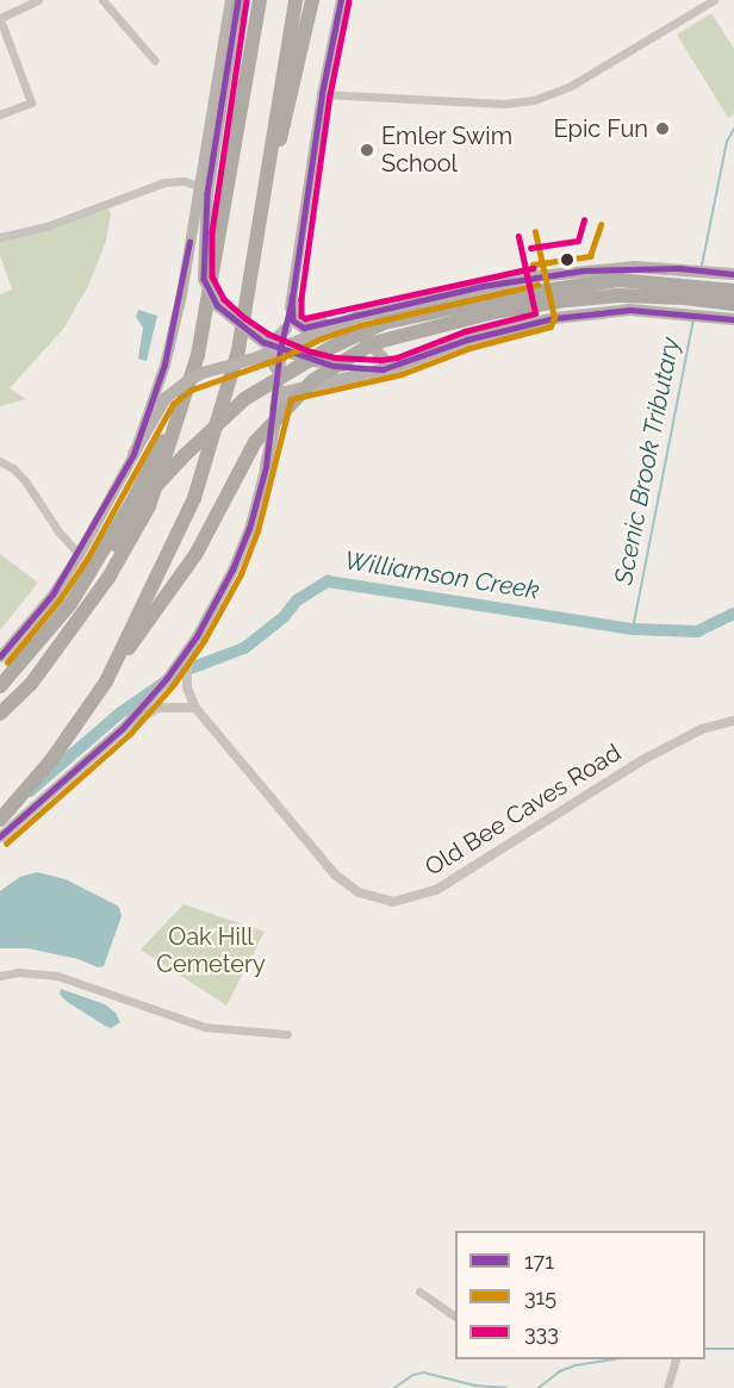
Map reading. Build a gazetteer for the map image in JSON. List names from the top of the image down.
{
  "streets": {
    "street": ["Old Bee Caves Road"]
  },
  "water": ["Scenic Brook Tributary", "Williamson Creek"],
  "parks": ["Oak Hill Cemetery"],
  "places": ["Epic Fun", "Emler Swim School"],
  "lines": ["transit line 171", "transit line 333", "transit line 315"],
  "legend": ["171", "315", "333"]
}
